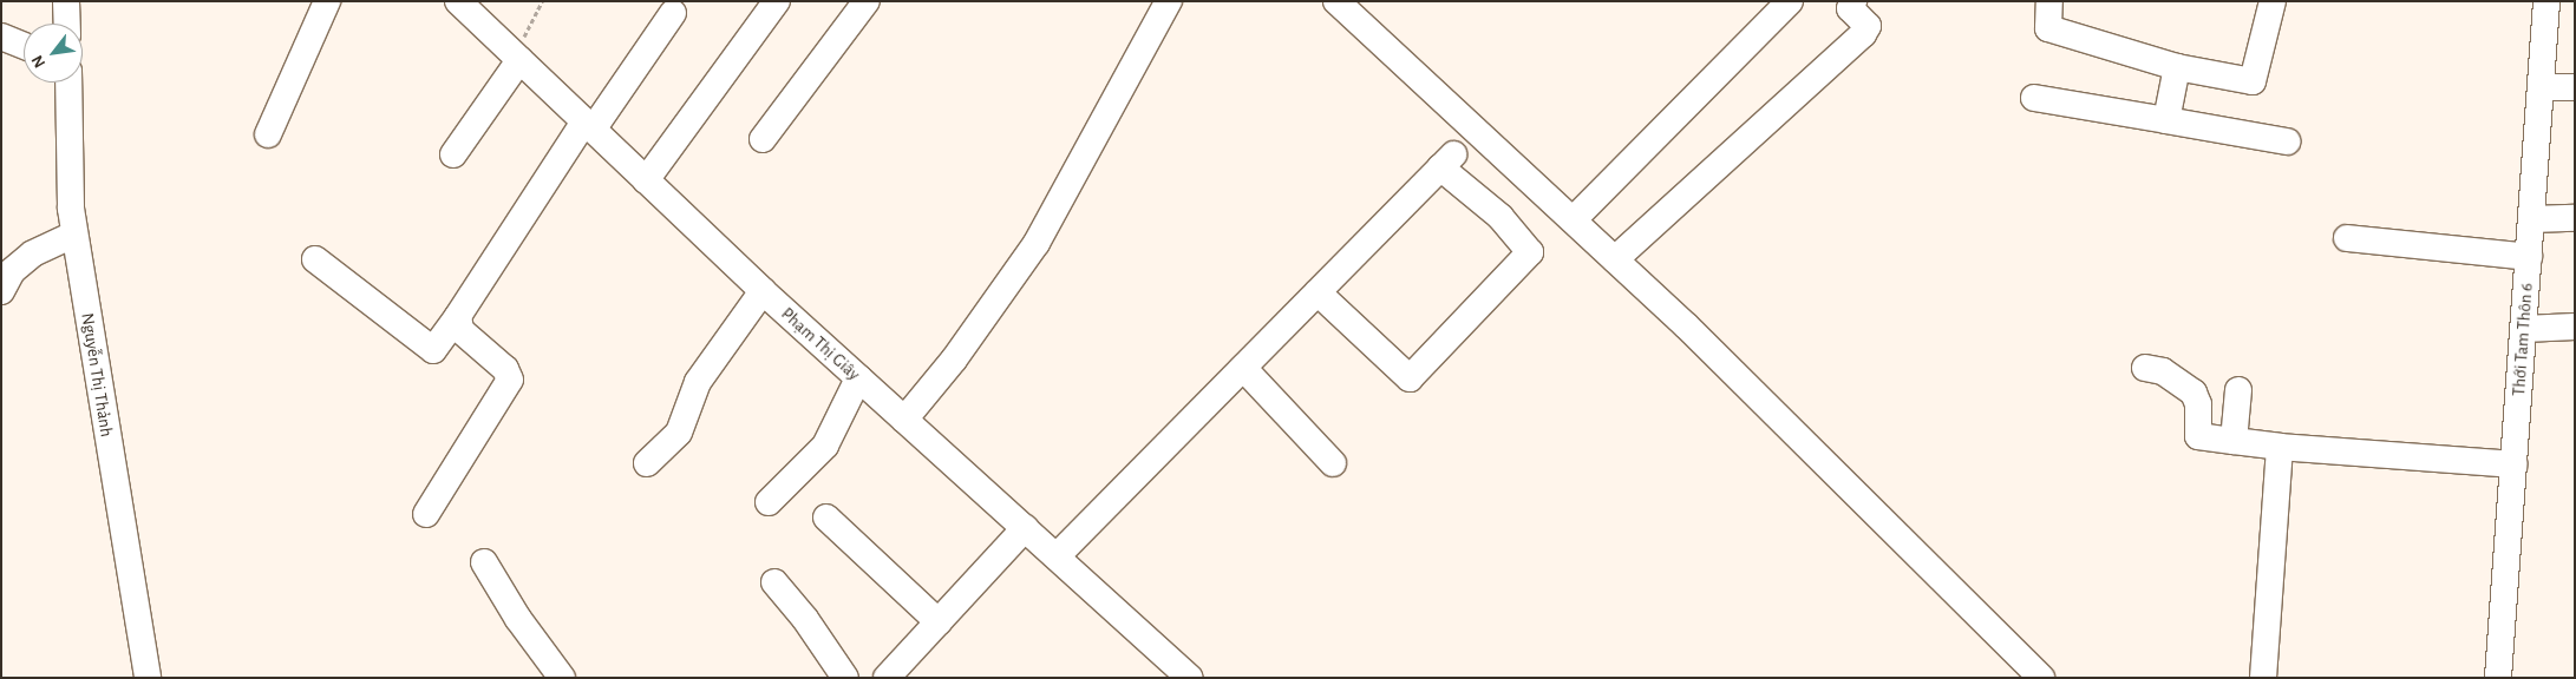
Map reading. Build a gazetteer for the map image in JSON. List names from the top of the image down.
{
  "streets": {
    "street": ["Thới Tam Thôn 6", "Phạm Thị Giây", "Nguyễn Thị Thảnh"]
  },
  "north": "bottom left"
}
